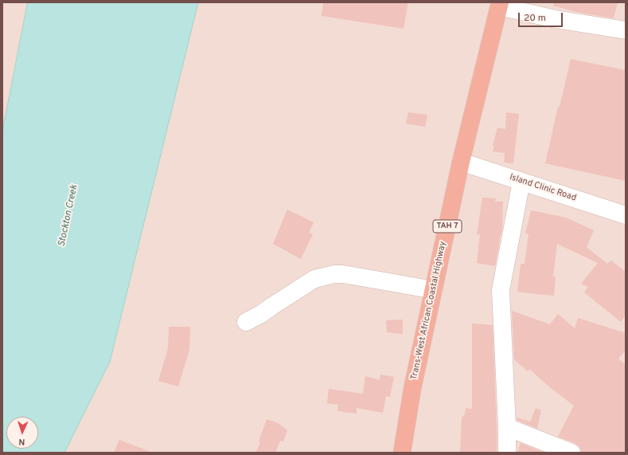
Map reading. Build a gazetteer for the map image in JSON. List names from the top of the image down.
{
  "streets": {
    "highway": ["TAH 7", "Trans-West African Coastal Highway"],
    "street": ["Island Clinic Road"]
  },
  "crossings": [
    ["Island Clinic Road", "Trans-West African Coastal Highway"]
  ],
  "water": ["Stockton Creek"],
  "scale_bar": "20 m",
  "north": "bottom"
}
